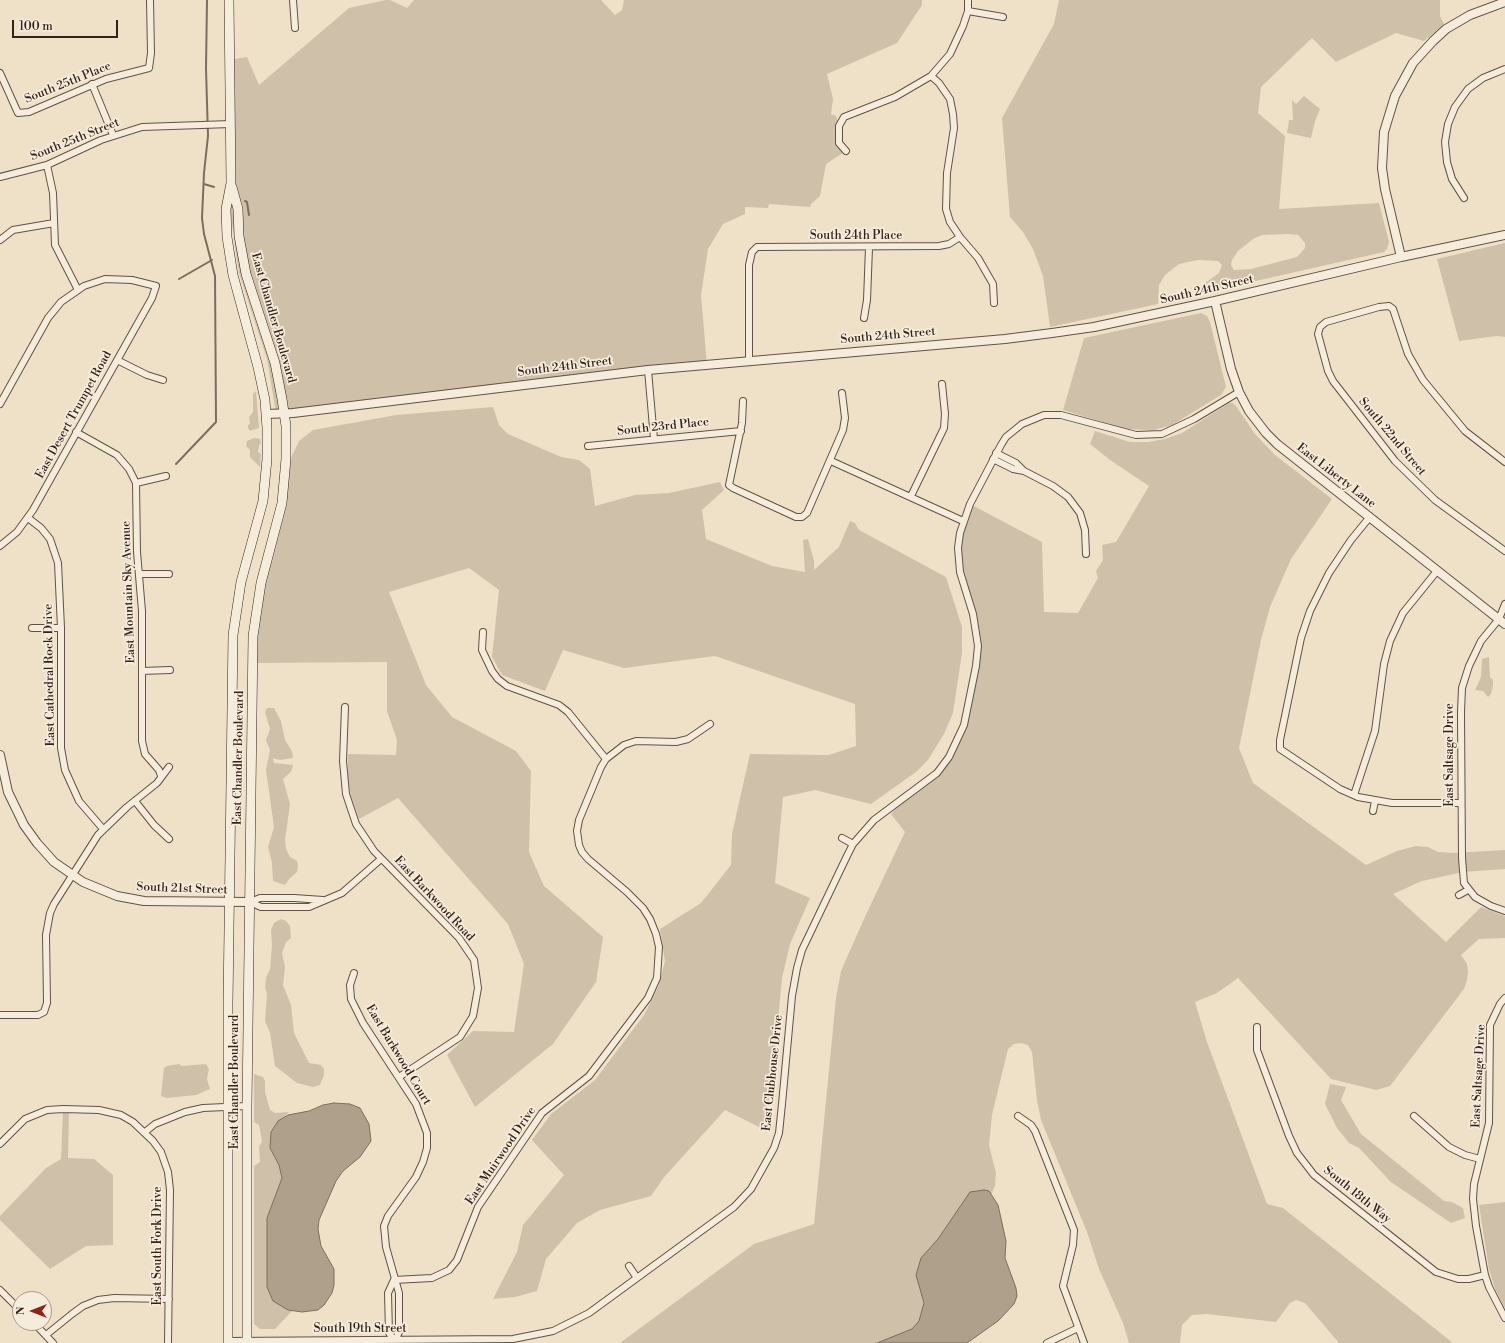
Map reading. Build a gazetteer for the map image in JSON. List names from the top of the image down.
{
  "streets": {
    "main road": ["East Chandler Boulevard"],
    "street": [
      "South 25th Place",
      "South 25th Street",
      "South 24th Place",
      "South 24th Street",
      "East Desert Trumpet Road",
      "South 23rd Place",
      "South 22nd Street",
      "East Liberty Lane",
      "East Mountain Sky Avenue",
      "East Cathedral Rock Drive",
      "East Saltsage Drive",
      "South 21st Street",
      "East Barkwood Road",
      "East Barkwood Court",
      "East Clubhouse Drive",
      "East Muirwood Drive",
      "South 18th Way",
      "East South Fork Drive",
      "South 19th Street"
    ]
  },
  "crossings": [
    ["South 25th Street", "East Chandler Boulevard"],
    ["South 24th Place", "South 24th Street"],
    ["South 24th Street", "East Chandler Boulevard"],
    ["South 24th Street", "East Liberty Lane"],
    ["East Chandler Boulevard", "South 21st Street"],
    ["East Chandler Boulevard", "South 19th Street"],
    ["East Desert Trumpet Road", "East Mountain Sky Avenue"],
    ["East Desert Trumpet Road", "East Cathedral Rock Drive"],
    ["East Liberty Lane", "East Saltsage Drive"],
    ["East Liberty Lane", "East Clubhouse Drive"],
    ["East Saltsage Drive", "South 18th Way"],
    ["South 21st Street", "East Barkwood Road"],
    ["East Barkwood Road", "East Barkwood Court"],
    ["East Barkwood Court", "East Muirwood Drive"],
    ["East Barkwood Court", "South 19th Street"],
    ["East Clubhouse Drive", "South 19th Street"]
  ],
  "scale_bar": "100 m",
  "north": "left"
}
